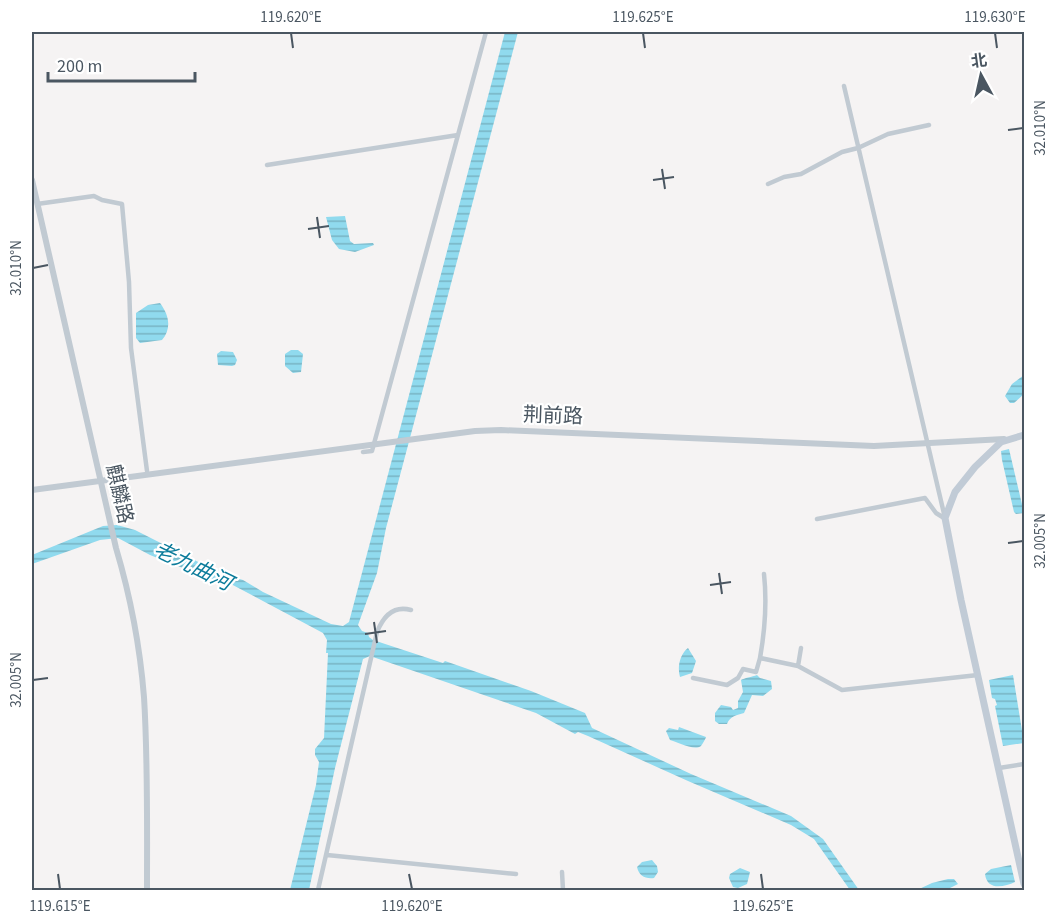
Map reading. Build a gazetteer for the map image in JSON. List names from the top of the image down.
{
  "streets": {
    "street": ["荆前路", "麒麟路"]
  },
  "crossings": [
    ["荆前路", "麒麟路"]
  ],
  "water": ["老九曲河"],
  "scale_bar": "200 m",
  "north": "top",
  "coordinates": [
    "119.620°E",
    "119.625°E",
    "119.630°E",
    "32.010°N",
    "32.005°N",
    "119.615°E"
  ]
}
